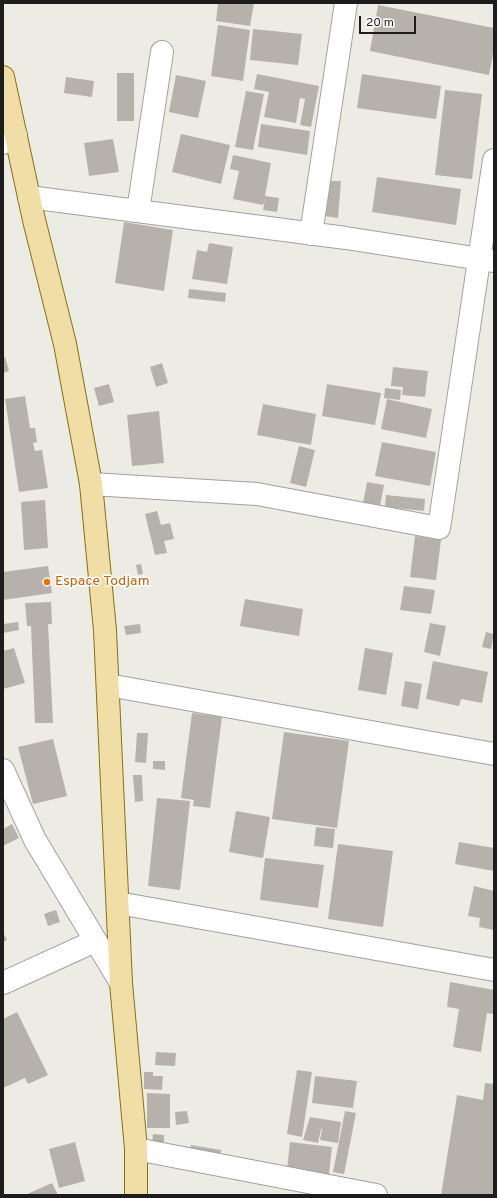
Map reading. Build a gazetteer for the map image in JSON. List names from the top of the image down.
{
  "places": ["Espace Todjam"],
  "scale_bar": "20 m"
}
